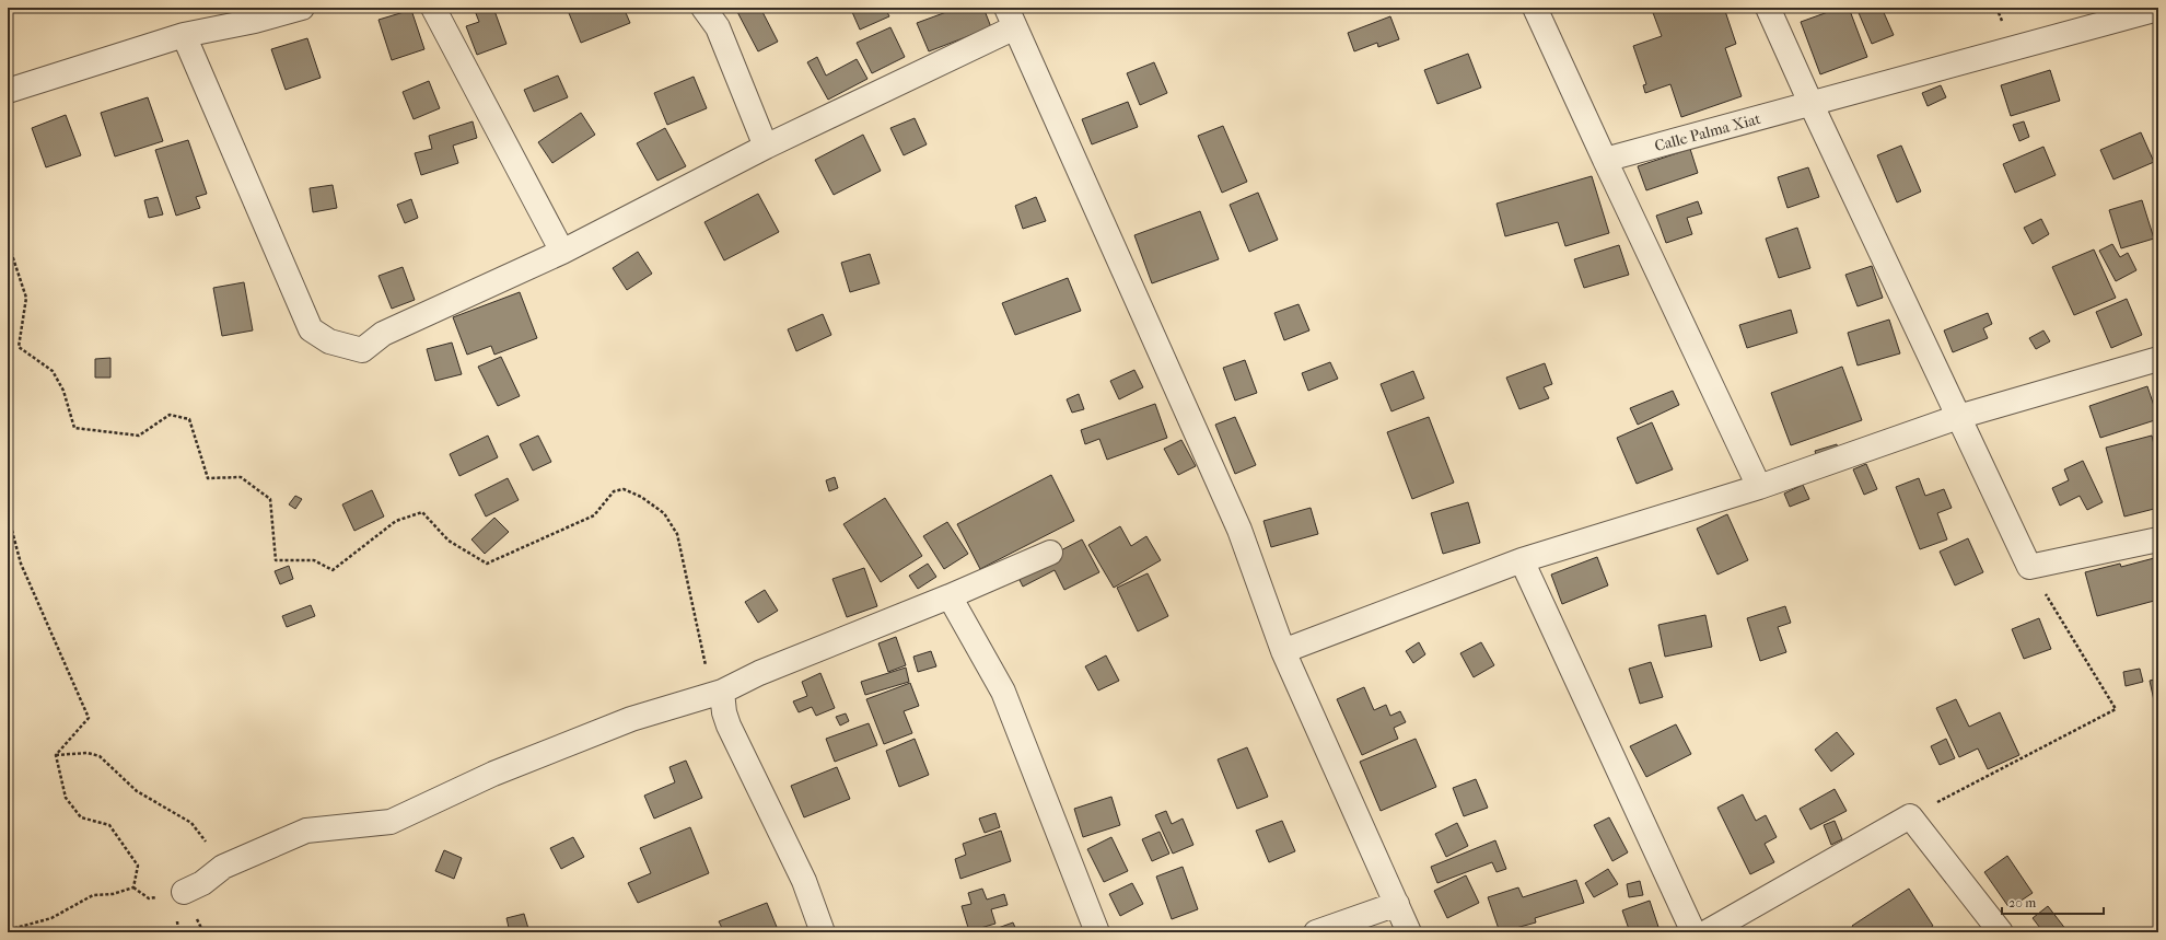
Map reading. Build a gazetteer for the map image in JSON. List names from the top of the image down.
{
  "streets": {
    "street": ["Calle Palma Xiat"]
  },
  "scale_bar": "20 m"
}
